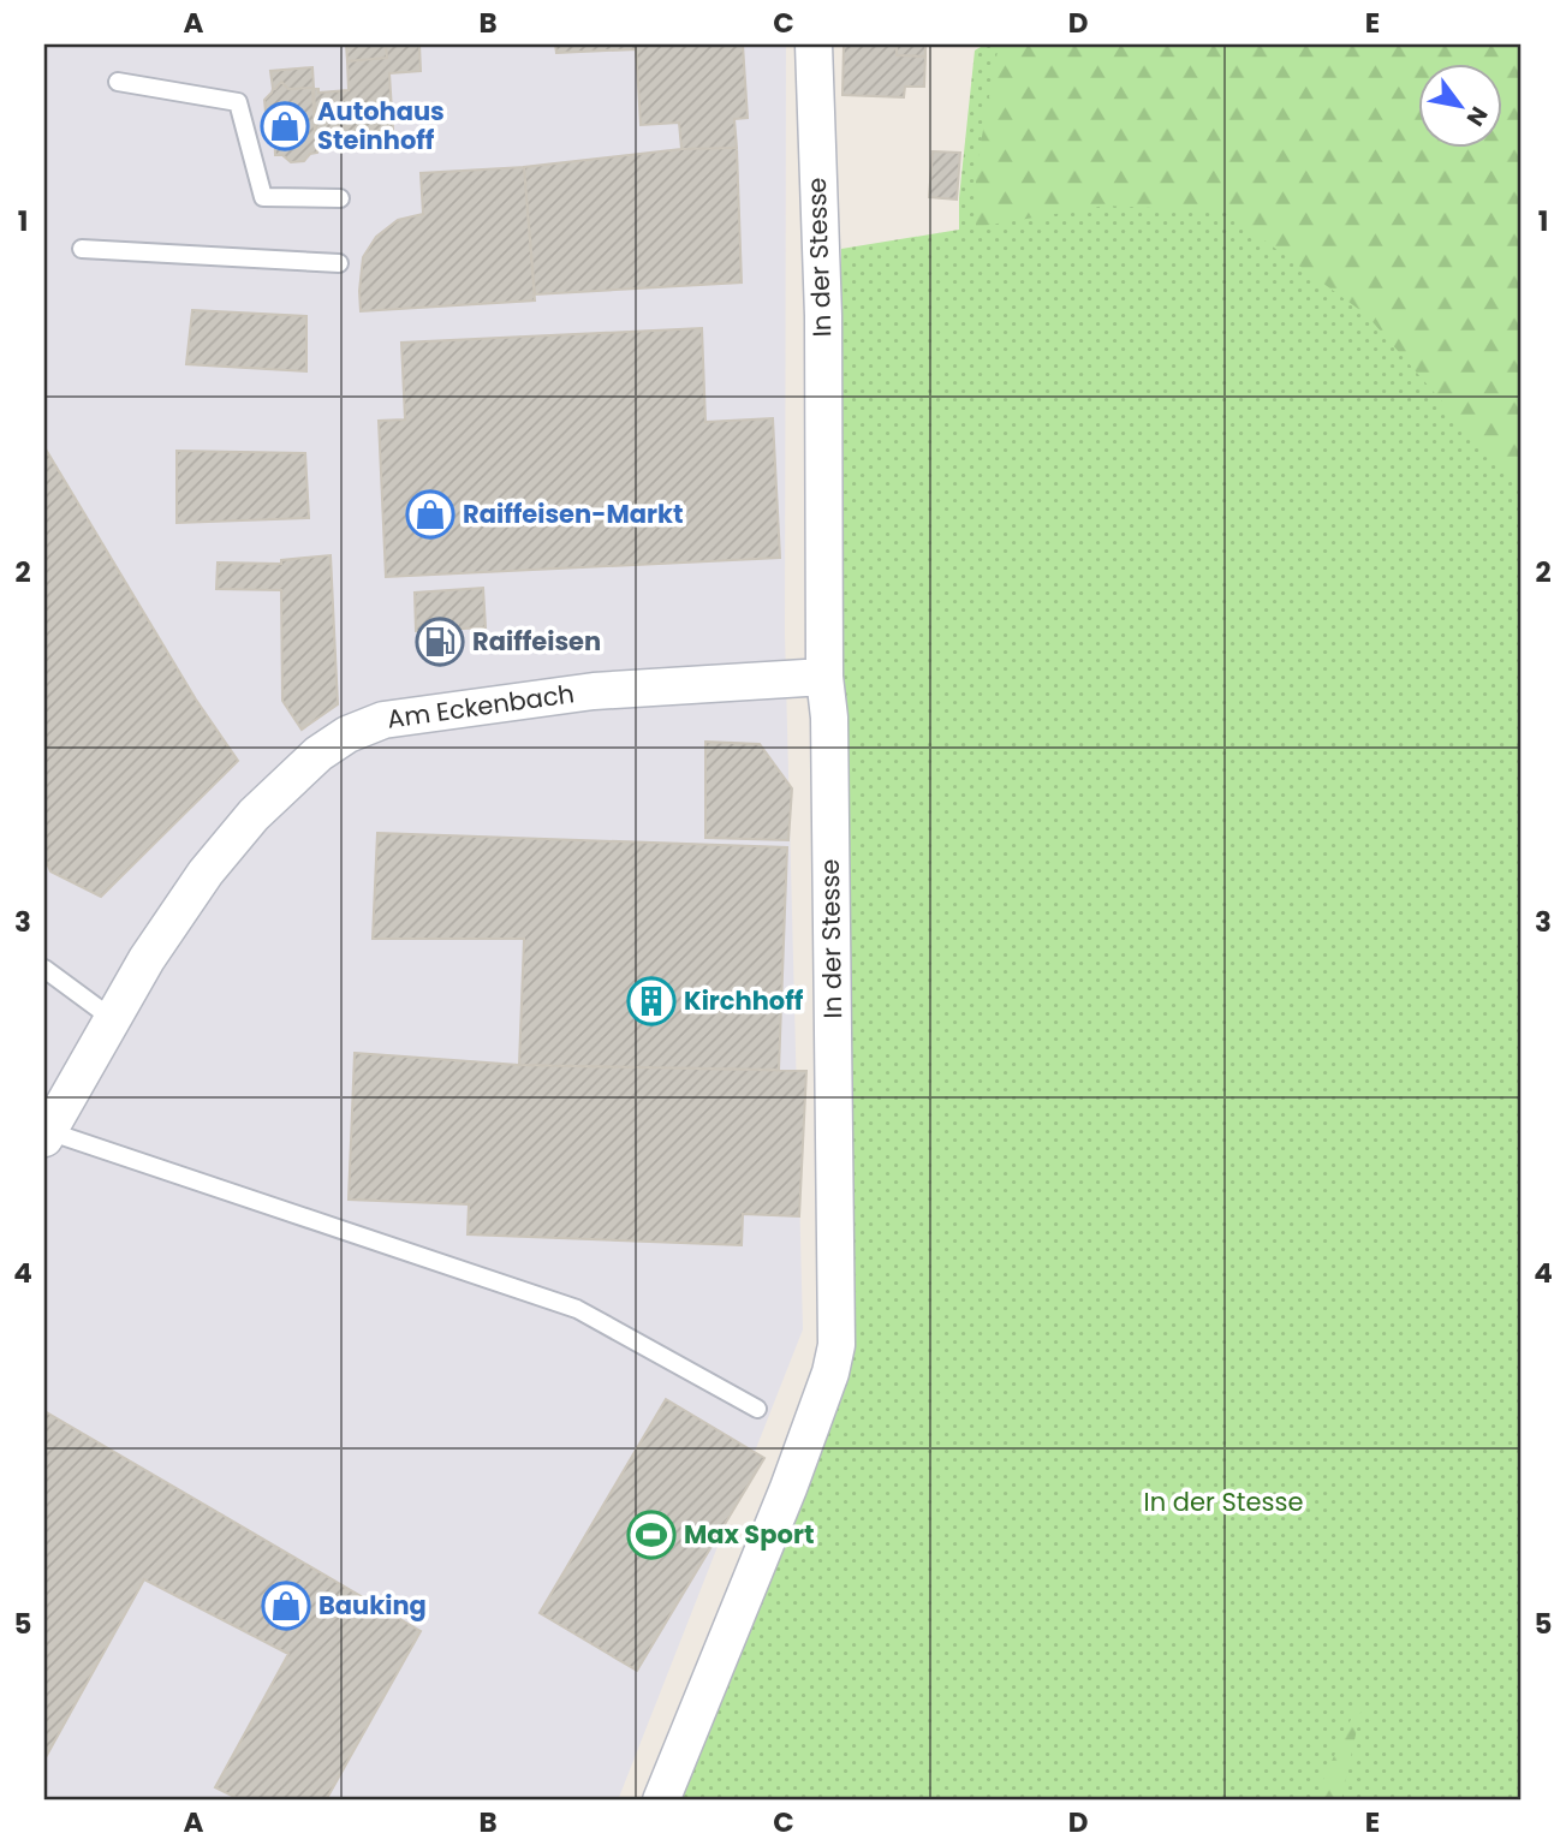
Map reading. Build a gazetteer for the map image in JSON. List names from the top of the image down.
{
  "streets": {
    "street": ["In der Stesse", "Am Eckenbach"]
  },
  "crossings": [
    ["In der Stesse", "Am Eckenbach"]
  ],
  "parks": ["In der Stesse"],
  "places": {
    "shop": ["Autohaus Steinhoff", "Raiffeisen-Markt", "Bauking"],
    "fuel station": ["Raiffeisen"],
    "building": ["Kirchhoff"],
    "sports": ["Max Sport"]
  },
  "north": "bottom right",
  "grid": {
    "columns": [
      "A",
      "B",
      "C",
      "D",
      "E"
    ],
    "rows": [
      "1",
      "2",
      "3",
      "4",
      "5"
    ]
  }
}
